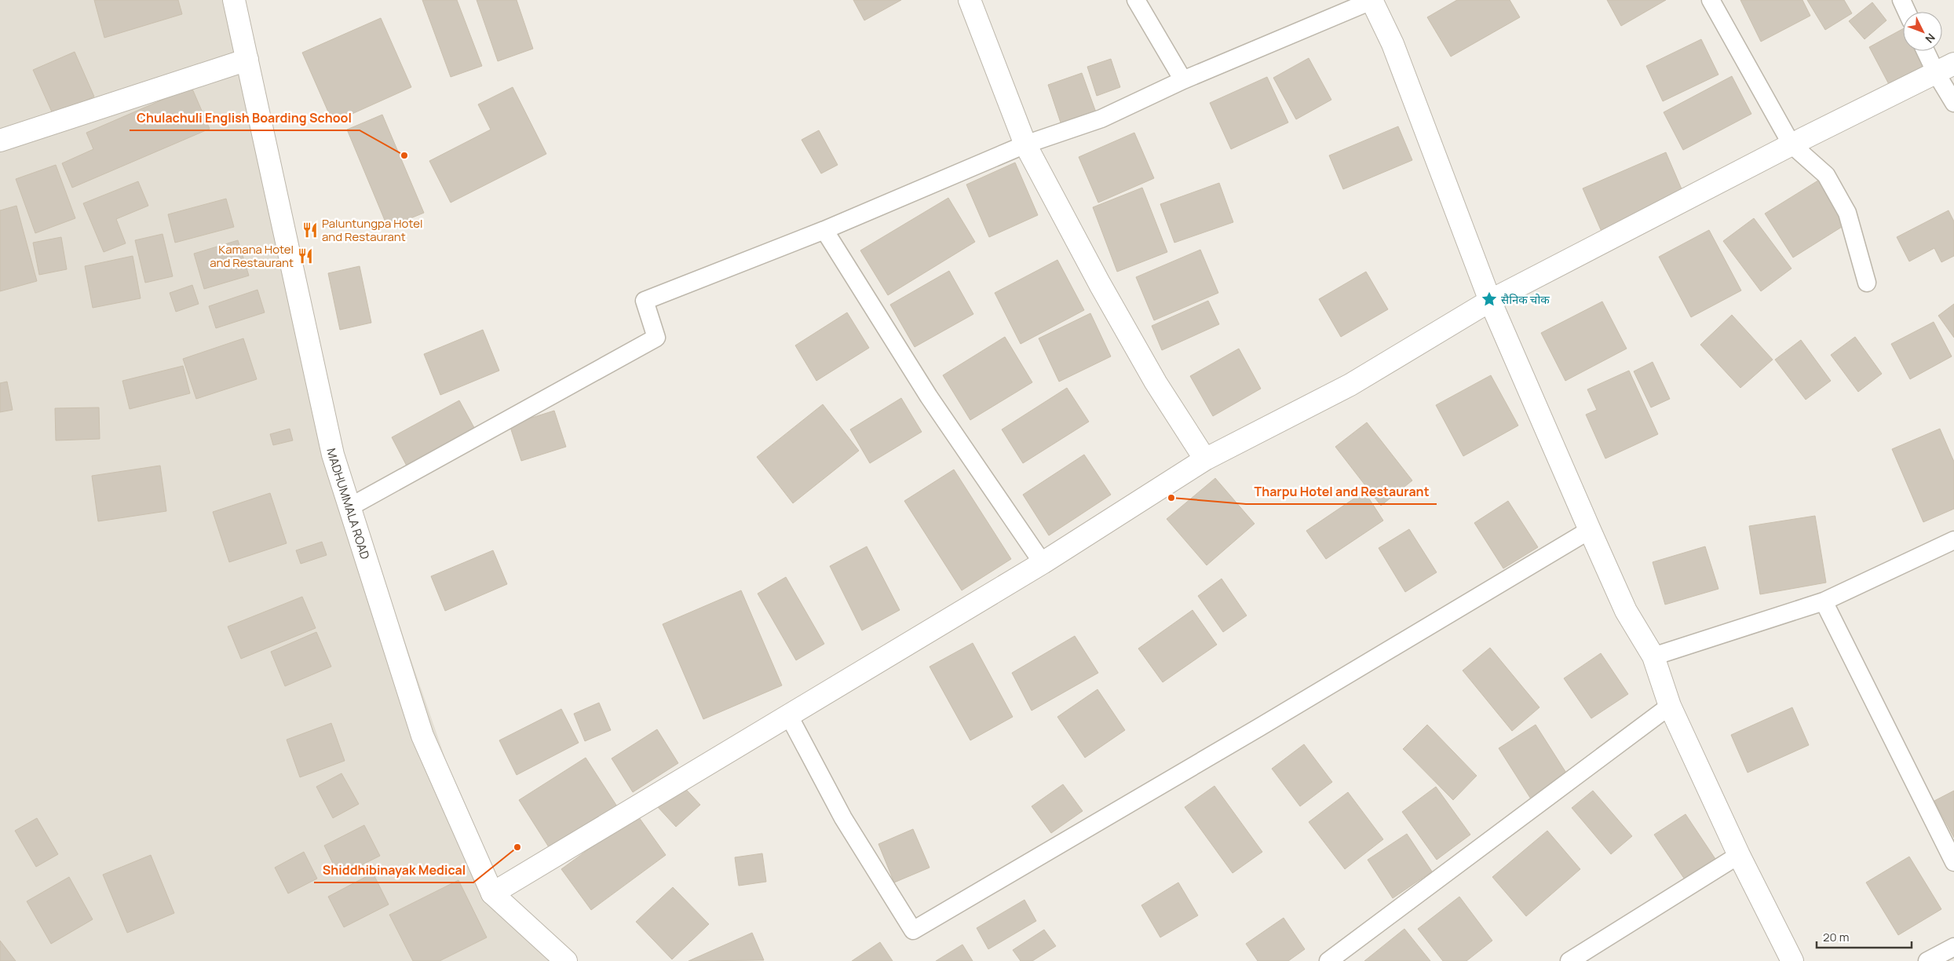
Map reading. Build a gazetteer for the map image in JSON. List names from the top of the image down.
{
  "streets": {
    "street": ["MADHUMMALA ROAD"]
  },
  "places": {
    "other": ["Chulachuli English Boarding School", "Tharpu Hotel and Restaurant", "Shiddhibinayak Medical"],
    "restaurant": ["Paluntungpa Hotel and Restaurant", "Kamana Hotel and Restaurant"],
    "place": ["सैनिक चोक"]
  },
  "scale_bar": "20 m",
  "north": "bottom right"
}
